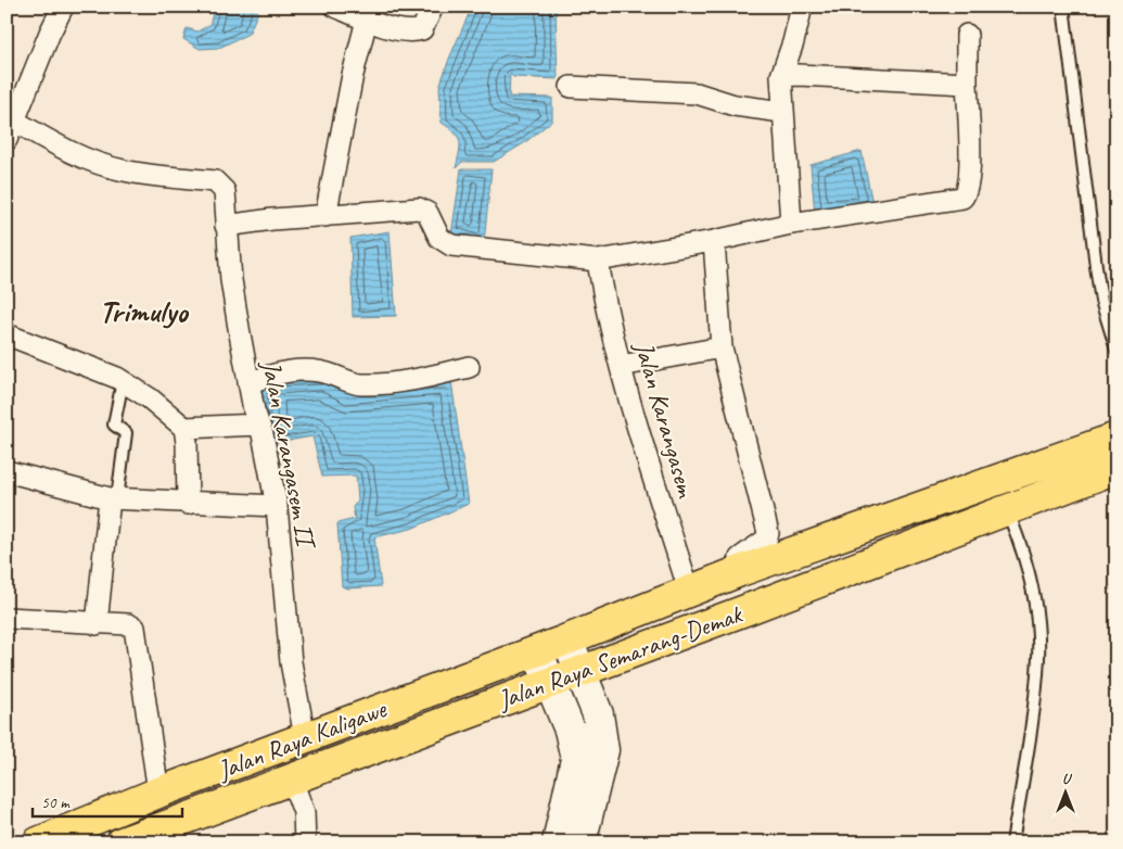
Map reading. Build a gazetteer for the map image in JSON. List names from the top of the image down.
{
  "streets": {
    "highway": ["Jalan Raya Semarang-Demak", "Jalan Raya Kaligawe"],
    "street": ["Jalan Karangasem", "Jalan Karangasem II"]
  },
  "crossings": [
    ["Jalan Karangasem", "Jalan Raya Semarang-Demak"],
    ["Jalan Karangasem II", "Jalan Raya Kaligawe"],
    ["Jalan Raya Semarang-Demak", "Jalan Raya Kaligawe"]
  ],
  "districts": ["Trimulyo"],
  "scale_bar": "50 m",
  "north": "top"
}
